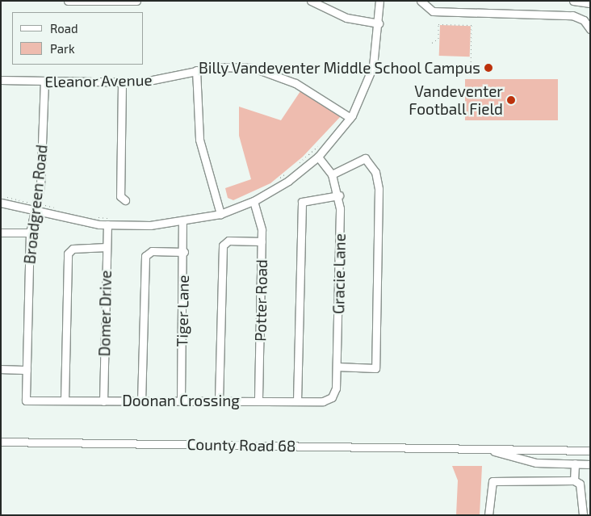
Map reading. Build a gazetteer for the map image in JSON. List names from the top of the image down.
{
  "streets": {
    "street": [
      "Eleanor Avenue",
      "Broadgreen Road",
      "Gracie Lane",
      "Potter Road",
      "Tiger Lane",
      "Domer Drive",
      "Doonan Crossing",
      "County Road 68"
    ]
  },
  "crossings": [
    ["Eleanor Avenue", "Broadgreen Road"],
    ["Broadgreen Road", "Doonan Crossing"],
    ["Gracie Lane", "Doonan Crossing"],
    ["Potter Road", "Doonan Crossing"],
    ["Tiger Lane", "Doonan Crossing"],
    ["Domer Drive", "Doonan Crossing"]
  ],
  "places": ["Billy Vandeventer Middle School Campus", "Vandeventer Football Field"],
  "legend": ["Road", "Park"]
}
